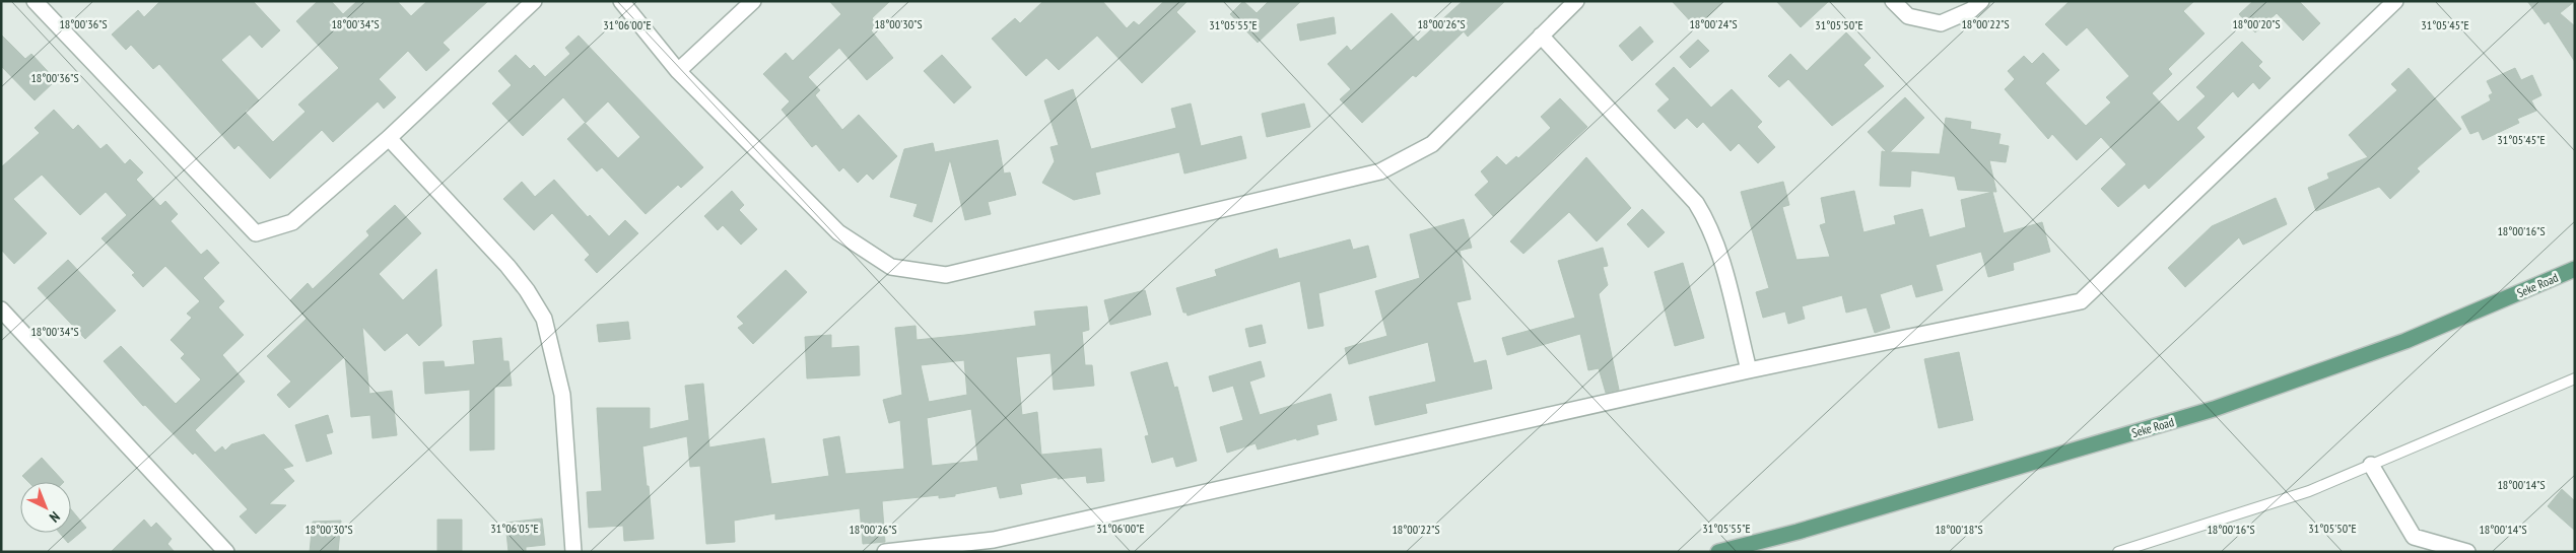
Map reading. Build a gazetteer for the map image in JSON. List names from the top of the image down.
{
  "streets": {
    "main road": ["Seke Road"]
  },
  "north": "bottom right",
  "coordinates": [
    "18°00'36\"S",
    "18°00'34\"S",
    "18°00'30\"S",
    "18°00'26\"S",
    "18°00'24\"S",
    "18°00'22\"S",
    "18°00'20\"S",
    "31°06'00\"E",
    "31°05'55\"E",
    "31°05'45\"E",
    "31°05'50\"E",
    "18°00'16\"S",
    "18°00'14\"S",
    "31°06'05\"E",
    "18°00'18\"S"
  ]
}
